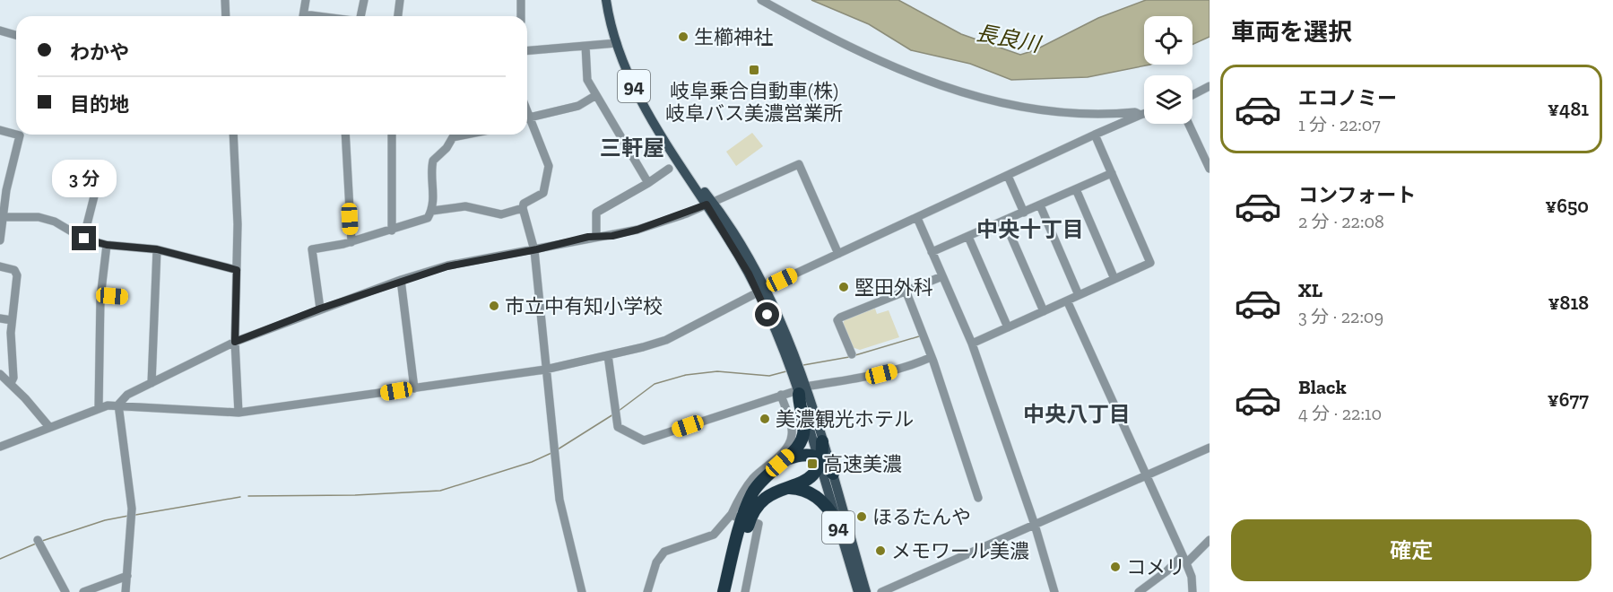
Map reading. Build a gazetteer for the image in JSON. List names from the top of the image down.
{
  "streets": {
    "main road": ["94"]
  },
  "districts": ["三軒屋", "中央十丁目", "中央八丁目"],
  "water": ["長良川"],
  "places": {
    "other": [
      "生櫛神社",
      "堅田外科",
      "市立中有知小学校",
      "美濃観光ホテル",
      "ほるたんや",
      "メモワール美濃",
      "コメリ"
    ],
    "transit": ["岐阜乗合自動車(株) 岐阜バス美濃営業所", "高速美濃"]
  },
  "page": {
    "heading": "車両を選択",
    "banner": ["わかや", "目的地"],
    "list": [
      {
        "name": "エコノミー",
        "note": "1 分 · 22:07",
        "value": "¥481"
      },
      {
        "name": "コンフォート",
        "note": "2 分 · 22:08",
        "value": "¥650"
      },
      {
        "name": "XL",
        "note": "3 分 · 22:09",
        "value": "¥818"
      },
      {
        "name": "Black",
        "note": "4 分 · 22:10",
        "value": "¥677"
      }
    ],
    "bubble": "3 分",
    "buttons": "確定"
  }
}
